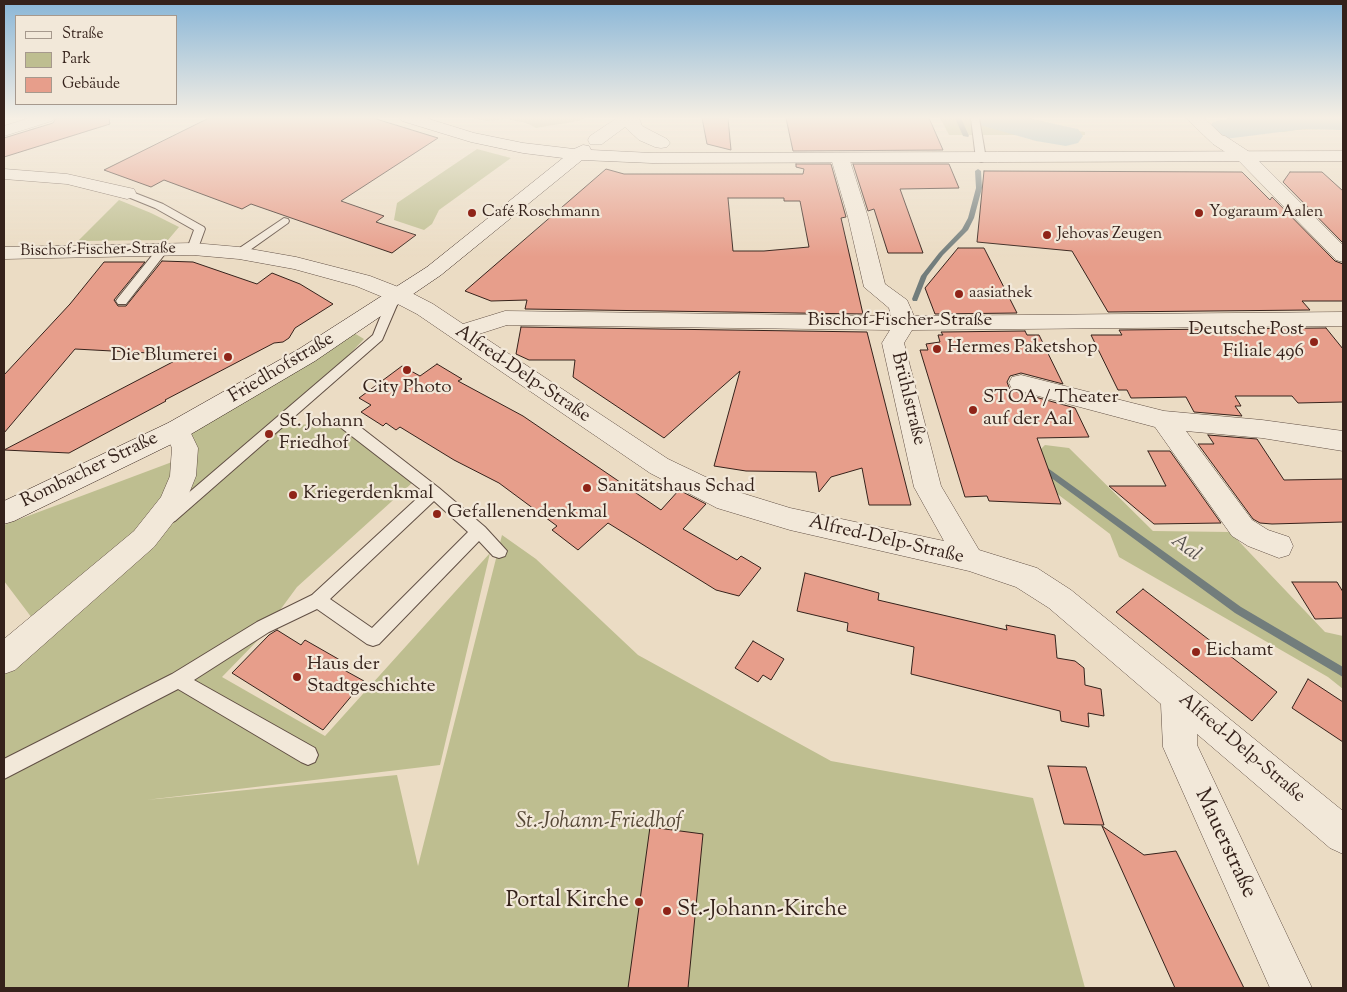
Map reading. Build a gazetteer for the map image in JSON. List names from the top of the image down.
{
  "streets": {
    "street": [
      "Bischof-Fischer-Straße",
      "Friedhofstraße",
      "Alfred-Delp-Straße",
      "Brühlstraße",
      "Rombacher Straße",
      "Mauerstraße"
    ]
  },
  "crossings": [
    ["Bischof-Fischer-Straße", "Friedhofstraße"],
    ["Bischof-Fischer-Straße", "Alfred-Delp-Straße"],
    ["Bischof-Fischer-Straße", "Brühlstraße"],
    ["Friedhofstraße", "Alfred-Delp-Straße"],
    ["Friedhofstraße", "Rombacher Straße"],
    ["Alfred-Delp-Straße", "Brühlstraße"],
    ["Alfred-Delp-Straße", "Mauerstraße"]
  ],
  "water": ["Aal"],
  "parks": ["St.-Johann-Friedhof"],
  "places": [
    "Café Roschmann",
    "Yogaraum Aalen",
    "Jehovas Zeugen",
    "aasiathek",
    "Deutsche Post Filiale 496",
    "Hermes Paketshop",
    "Die Blumerei",
    "City Photo",
    "STOA / Theater auf der Aal",
    "St. Johann Friedhof",
    "Sanitätshaus Schad",
    "Kriegerdenkmal",
    "Gefallenendenkmal",
    "Eichamt",
    "Haus der Stadtgeschichte",
    "Portal Kirche",
    "St.-Johann-Kirche"
  ],
  "legend": ["Straße", "Park", "Gebäude"]
}
